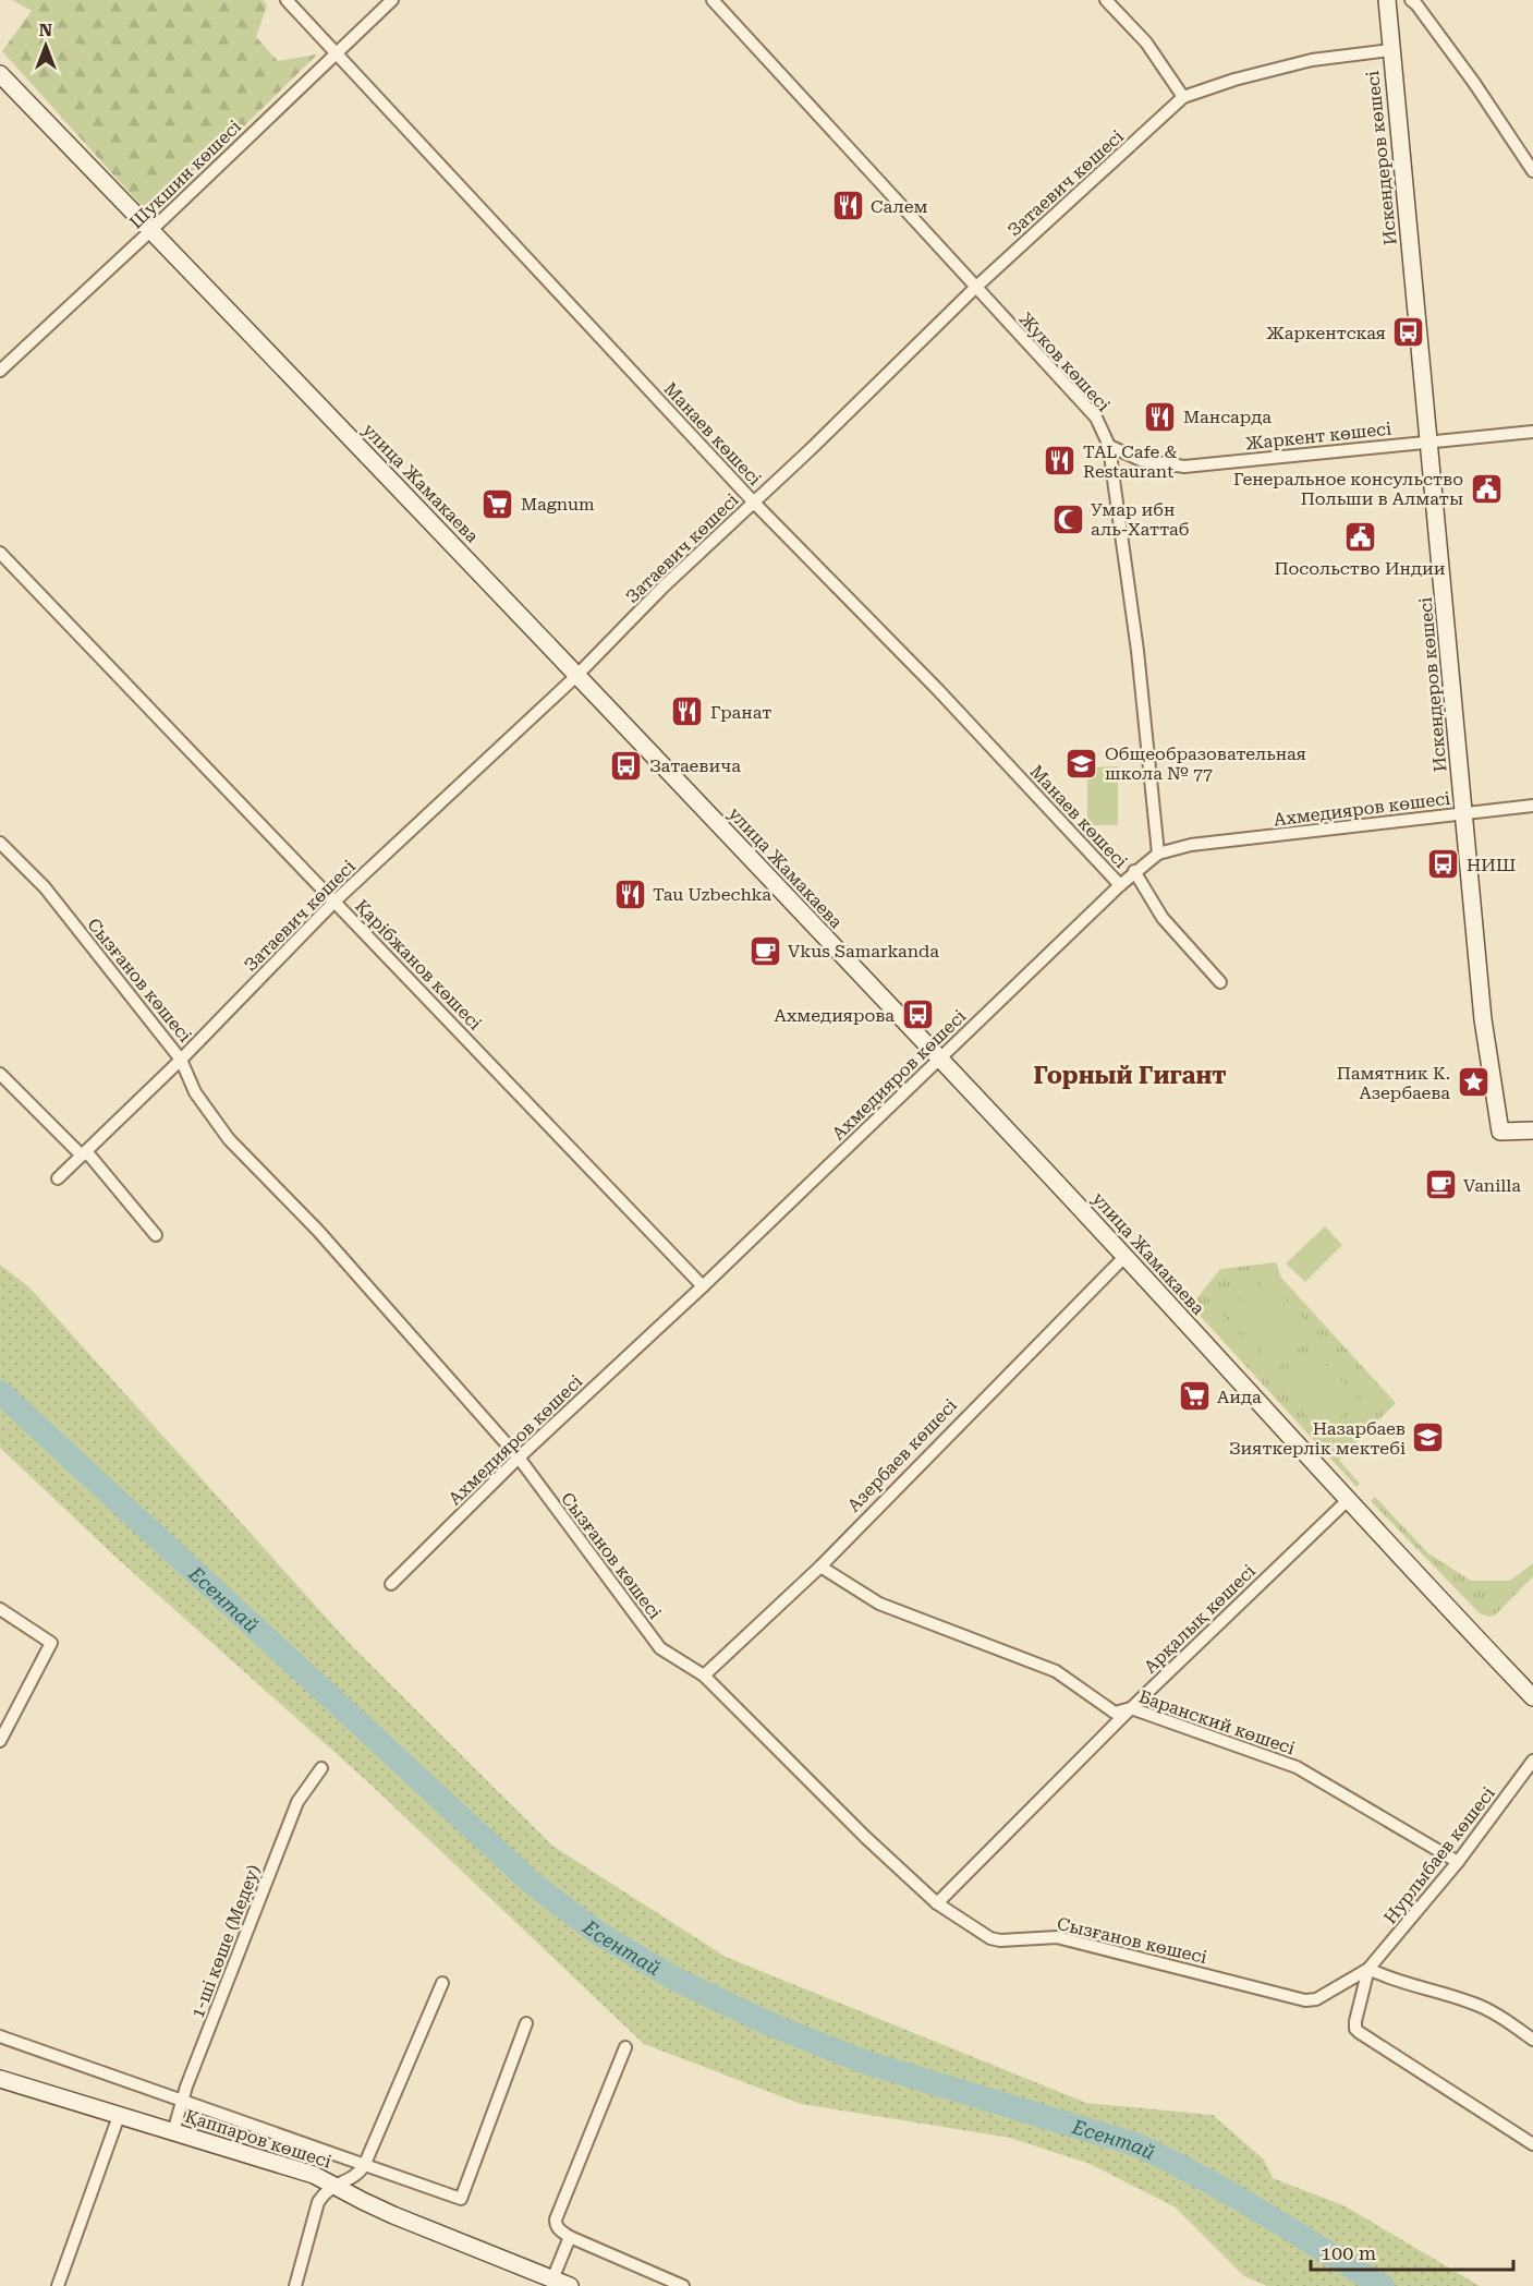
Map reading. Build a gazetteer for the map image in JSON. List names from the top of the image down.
{
  "streets": {
    "street": [
      "Искендеров көшесі",
      "Шукшин көшесі",
      "Затаевич көшесі",
      "Жуков көшесі",
      "Манаев көшесі",
      "Жаркент көшесі",
      "улица Жамакаева",
      "Ахмедияров көшесі",
      "Қарібжанов көшесі",
      "Сызғанов көшесі",
      "Азербаев көшесі",
      "Арқалық көшесі",
      "Баранский көшесі",
      "Нурлыбаев көшесі",
      "1-ші көше (Медеу)",
      "Қаппаров көшесі"
    ]
  },
  "crossings": [
    ["Искендеров көшесі", "Затаевич көшесі"],
    ["Искендеров көшесі", "Жаркент көшесі"],
    ["Искендеров көшесі", "Ахмедияров көшесі"],
    ["Шукшин көшесі", "Манаев көшесі"],
    ["Шукшин көшесі", "улица Жамакаева"],
    ["Затаевич көшесі", "Жуков көшесі"],
    ["Затаевич көшесі", "Манаев көшесі"],
    ["Затаевич көшесі", "улица Жамакаева"],
    ["Затаевич көшесі", "Қарібжанов көшесі"],
    ["Затаевич көшесі", "Сызғанов көшесі"],
    ["Жуков көшесі", "Жаркент көшесі"],
    ["Жуков көшесі", "Ахмедияров көшесі"],
    ["Манаев көшесі", "Ахмедияров көшесі"],
    ["улица Жамакаева", "Ахмедияров көшесі"],
    ["улица Жамакаева", "Азербаев көшесі"],
    ["улица Жамакаева", "Арқалық көшесі"],
    ["Ахмедияров көшесі", "Қарібжанов көшесі"],
    ["Ахмедияров көшесі", "Сызғанов көшесі"],
    ["Сызғанов көшесі", "Азербаев көшесі"],
    ["Сызғанов көшесі", "Арқалық көшесі"],
    ["Сызғанов көшесі", "Нурлыбаев көшесі"],
    ["Азербаев көшесі", "Баранский көшесі"],
    ["Арқалық көшесі", "Баранский көшесі"],
    ["Баранский көшесі", "Нурлыбаев көшесі"],
    ["1-ші көше (Медеу)", "Қаппаров көшесі"]
  ],
  "districts": ["Горный Гигант"],
  "water": ["Есентай"],
  "places": {
    "restaurant": [
      "Салем",
      "Мансарда",
      "TAL Cafe & Restaurant",
      "Гранат",
      "Tau Uzbechka"
    ],
    "bus stop": [
      "Жаркентская",
      "Затаевича",
      "НИШ",
      "Ахмедиярова"
    ],
    "public building": ["Генеральное консульство Польши в Алматы", "Посольство Индии"],
    "supermarket": ["Magnum", "Аида"],
    "mosque": ["Умар ибн аль-Хаттаб"],
    "school or university": ["Общеобразовательная школа № 77", "Назарбаев Зияткерлік мектебі"],
    "cafe": ["Vkus Samarkanda", "Vanilla"],
    "place": ["Памятник К. Азербаева"]
  },
  "scale_bar": "100 m",
  "north": "top"
}
